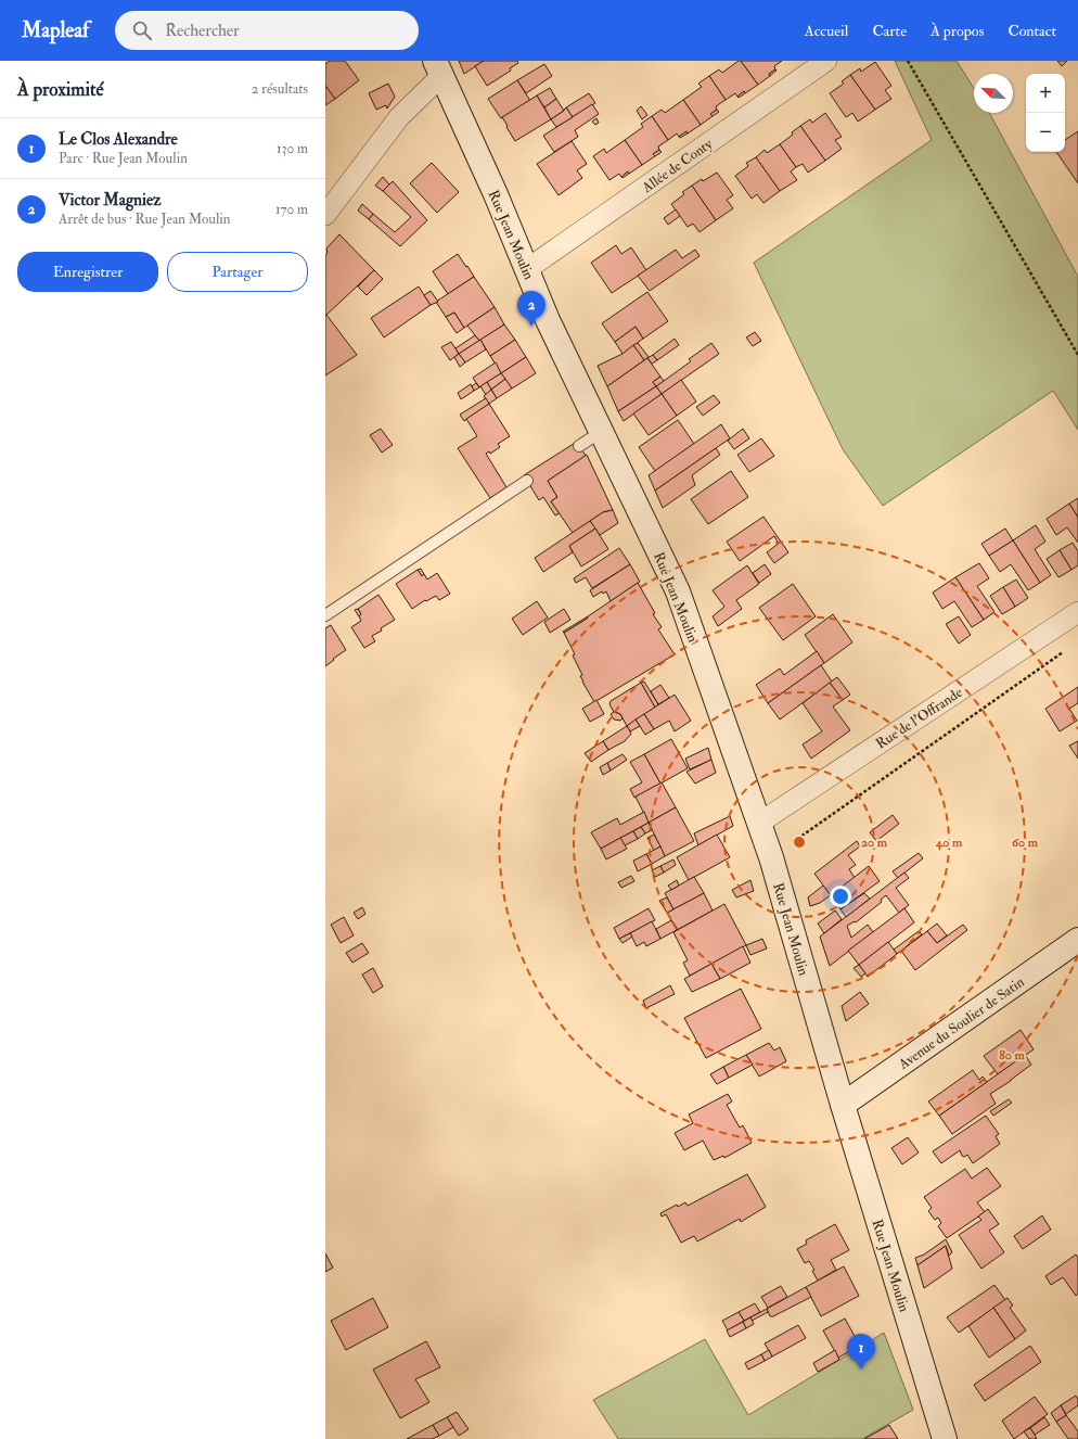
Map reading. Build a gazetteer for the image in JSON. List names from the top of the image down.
{
  "streets": {
    "main road": ["Rue Jean Moulin", "Avenue du Soulier de Satin"],
    "street": ["Allée de Conty", "Rue de l'Offrande"]
  },
  "crossings": [
    ["Allée de Conty", "Rue Jean Moulin"],
    ["Rue Jean Moulin", "Rue de l'Offrande"],
    ["Rue Jean Moulin", "Avenue du Soulier de Satin"]
  ],
  "north": "top left",
  "page": {
    "header": "Mapleaf",
    "search": "Rechercher",
    "nav": [
      "Accueil",
      "Carte",
      "À propos",
      "Contact"
    ],
    "heading": ["À proximité", "2 résultats"],
    "map_buttons": ["+", "−"],
    "list": [
      {
        "mark": "1",
        "name": "Le Clos Alexandre",
        "note": "Parc · Rue Jean Moulin",
        "value": "130 m"
      },
      {
        "mark": "2",
        "name": "Victor Magniez",
        "note": "Arrêt de bus · Rue Jean Moulin",
        "value": "170 m"
      }
    ],
    "buttons": ["Enregistrer", "Partager"],
    "pins": ["2", "1"]
  },
  "rings": [
    "20 m",
    "40 m",
    "60 m",
    "80 m"
  ]
}
